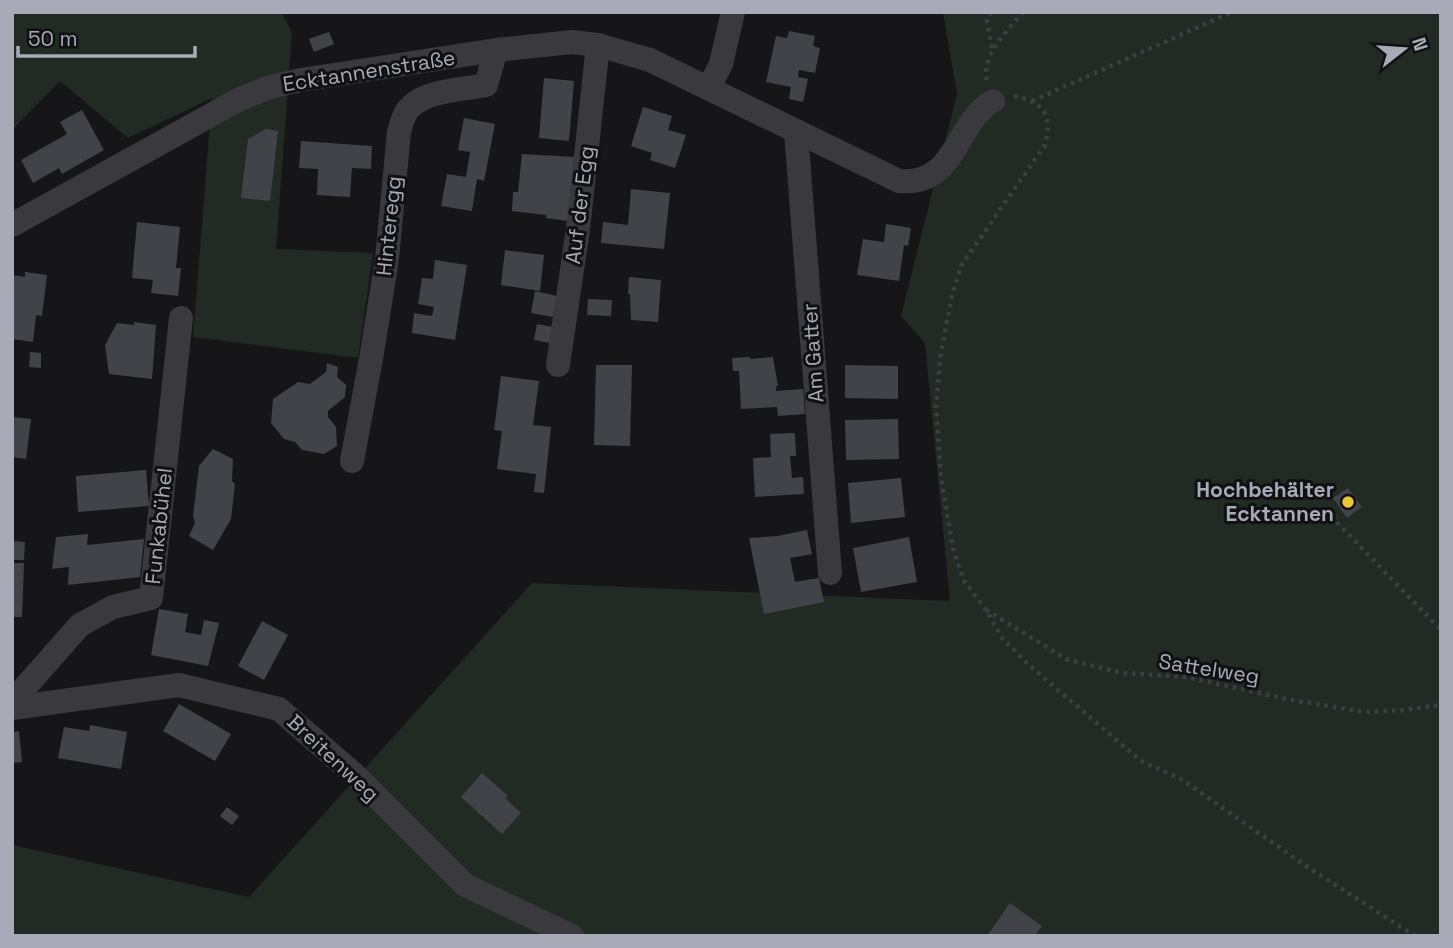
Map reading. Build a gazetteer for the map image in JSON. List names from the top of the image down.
{
  "streets": {
    "street": [
      "Ecktannenstraße",
      "Auf der Egg",
      "Hinteregg",
      "Am Gatter",
      "Funkabühel",
      "Breitenweg"
    ],
    "path": ["Sattelweg"]
  },
  "crossings": [
    ["Ecktannenstraße", "Auf der Egg"],
    ["Ecktannenstraße", "Hinteregg"],
    ["Ecktannenstraße", "Am Gatter"]
  ],
  "places": ["Hochbehälter Ecktannen"],
  "scale_bar": "50 m",
  "north": "right"
}
